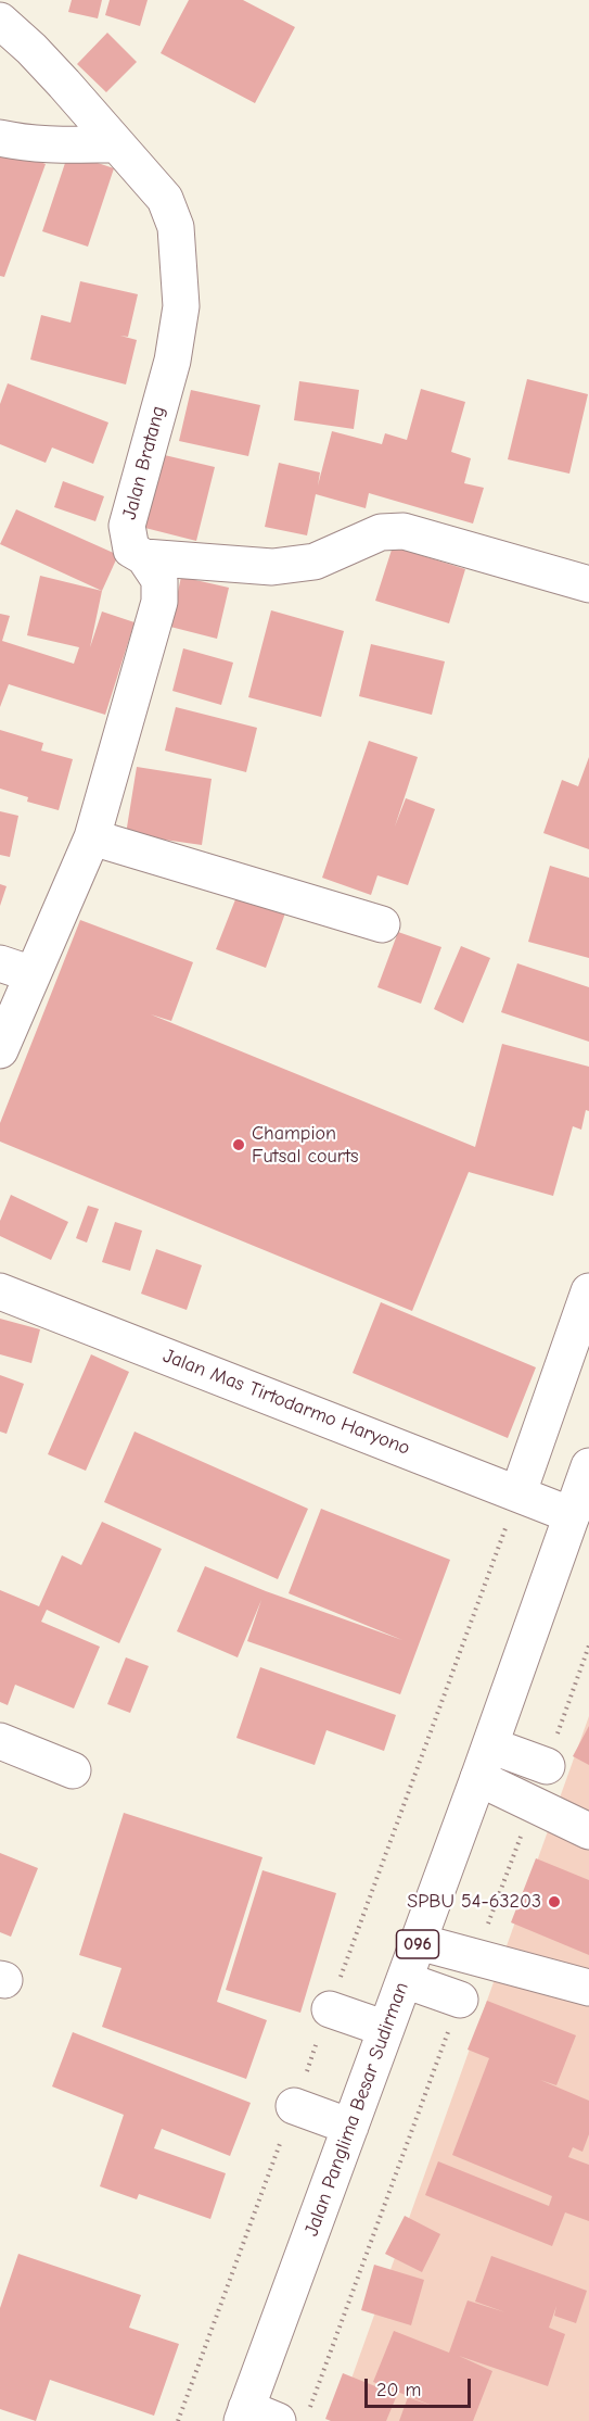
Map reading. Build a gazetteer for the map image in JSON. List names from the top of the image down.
{
  "streets": {
    "street": [
      "Jalan Bratang",
      "Jalan Mas Tirtodarmo Haryono",
      "096",
      "Jalan Panglima Besar Sudirman"
    ]
  },
  "crossings": [
    ["Jalan Mas Tirtodarmo Haryono", "Jalan Panglima Besar Sudirman"]
  ],
  "places": ["Champion Futsal courts", "SPBU 54-63203"],
  "scale_bar": "20 m"
}
